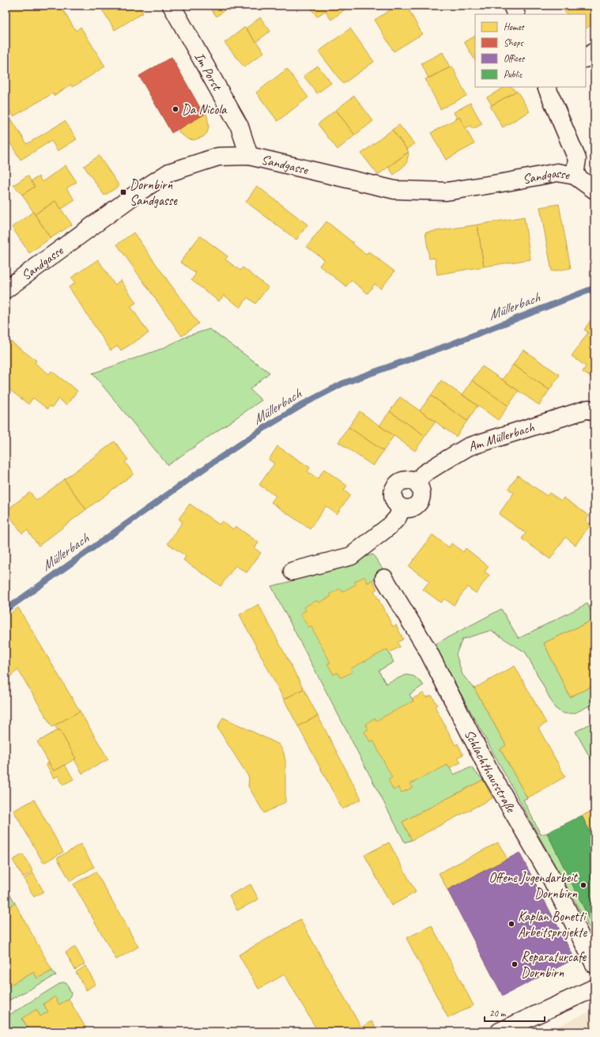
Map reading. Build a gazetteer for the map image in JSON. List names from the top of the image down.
{
  "streets": {
    "street": [
      "Im Porst",
      "Sandgasse",
      "Am Müllerbach",
      "Schlachthausstraße"
    ]
  },
  "crossings": [
    ["Im Porst", "Sandgasse"]
  ],
  "water": ["Müllerbach"],
  "places": {
    "other": [
      "Da Nicola",
      "Offene Jugendarbeit Dornbirn",
      "Kaplan Bonetti Arbeitsprojekte",
      "Reparaturcafe Dornbirn"
    ],
    "transit": ["Dornbirn Sandgasse"]
  },
  "legend": [
    "Homes",
    "Shops",
    "Offices",
    "Public"
  ],
  "scale_bar": "20 m"
}
